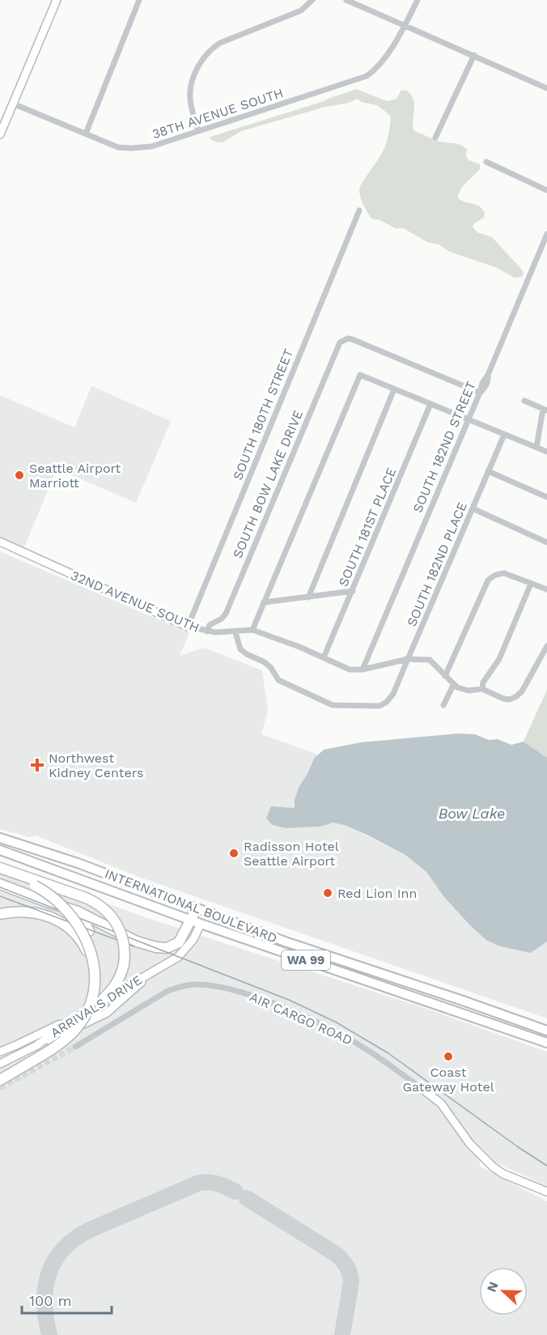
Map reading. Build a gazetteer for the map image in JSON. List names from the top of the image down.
{
  "streets": {
    "main road": ["INTERNATIONAL BOULEVARD", "WA 99"],
    "street": [
      "38TH AVENUE SOUTH",
      "SOUTH 180TH STREET",
      "SOUTH 182ND STREET",
      "SOUTH BOW LAKE DRIVE",
      "SOUTH 181ST PLACE",
      "SOUTH 182ND PLACE",
      "32ND AVENUE SOUTH",
      "ARRIVALS DRIVE",
      "AIR CARGO ROAD"
    ]
  },
  "crossings": [
    ["SOUTH 180TH STREET", "32ND AVENUE SOUTH"],
    ["SOUTH 182ND STREET", "SOUTH BOW LAKE DRIVE"],
    ["SOUTH 182ND STREET", "32ND AVENUE SOUTH"],
    ["SOUTH BOW LAKE DRIVE", "32ND AVENUE SOUTH"],
    ["SOUTH 181ST PLACE", "32ND AVENUE SOUTH"],
    ["SOUTH 182ND PLACE", "32ND AVENUE SOUTH"],
    ["INTERNATIONAL BOULEVARD", "ARRIVALS DRIVE"]
  ],
  "water": ["Bow Lake"],
  "places": {
    "other": [
      "Seattle Airport Marriott",
      "Radisson Hotel Seattle Airport",
      "Red Lion Inn",
      "Coast Gateway Hotel"
    ],
    "health": ["Northwest Kidney Centers"]
  },
  "scale_bar": "100 m",
  "north": "left"
}
